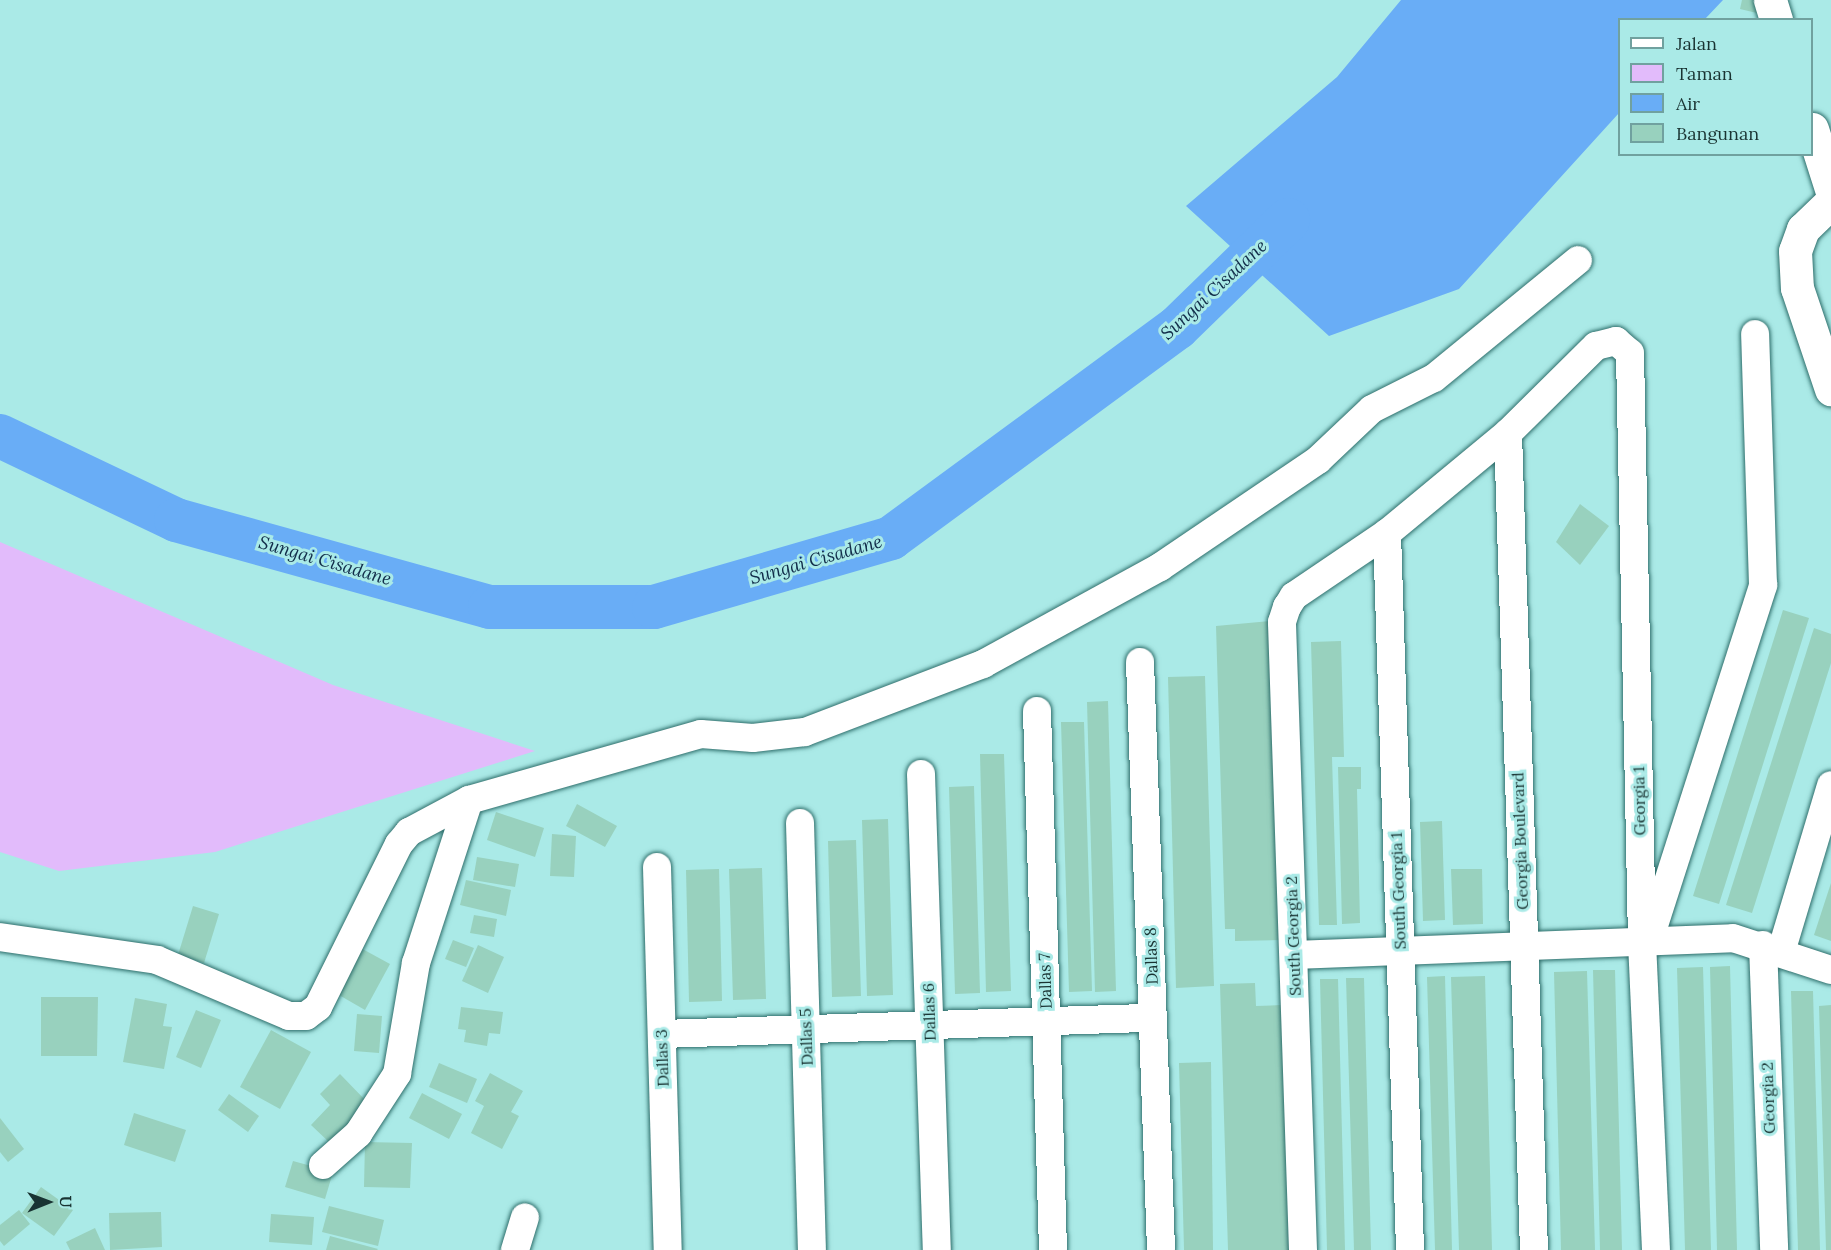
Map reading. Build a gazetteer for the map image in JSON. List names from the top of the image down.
{
  "streets": {
    "street": [
      "Georgia 1",
      "Georgia Boulevard",
      "South Georgia 1",
      "South Georgia 2",
      "Dallas 8",
      "Dallas 7",
      "Dallas 6",
      "Dallas 5",
      "Dallas 3",
      "Georgia 2"
    ]
  },
  "crossings": [
    ["Georgia 1", "Georgia Boulevard"],
    ["South Georgia 1", "South Georgia 2"]
  ],
  "water": ["Sungai Cisadane"],
  "legend": [
    "Jalan",
    "Taman",
    "Air",
    "Bangunan"
  ],
  "north": "right"
}
